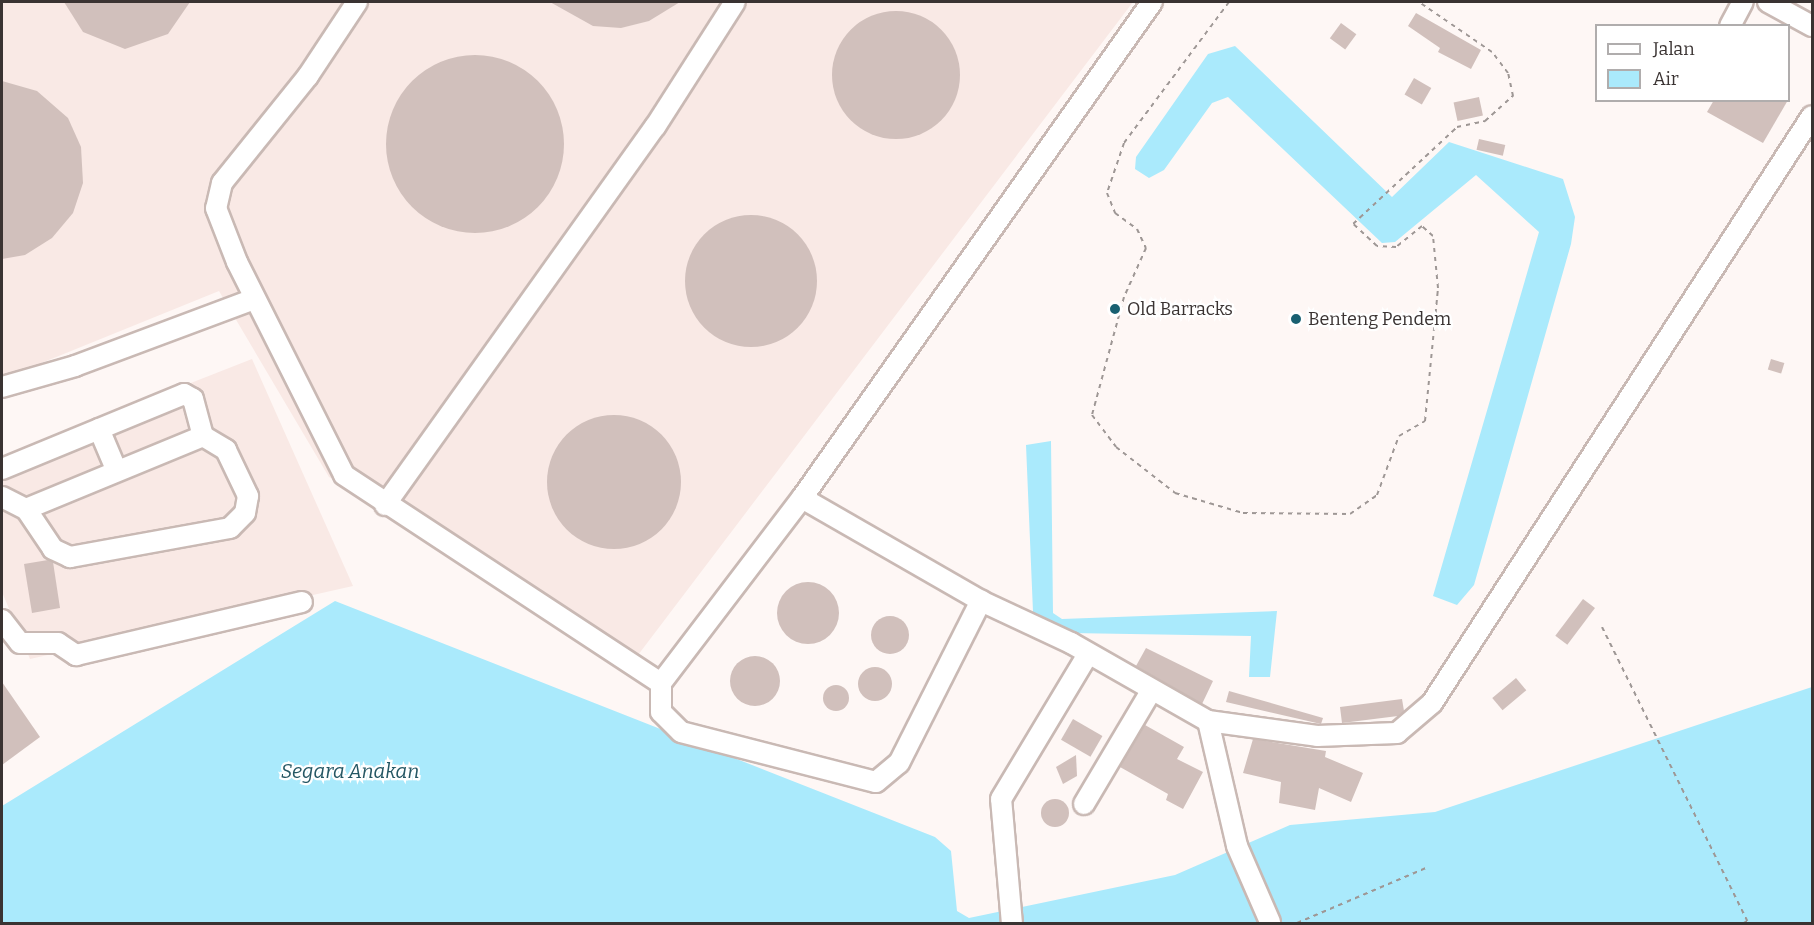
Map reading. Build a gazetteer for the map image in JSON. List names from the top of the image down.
{
  "water": ["Segara Anakan"],
  "places": ["Old Barracks", "Benteng Pendem"],
  "legend": ["Jalan", "Air"]
}
